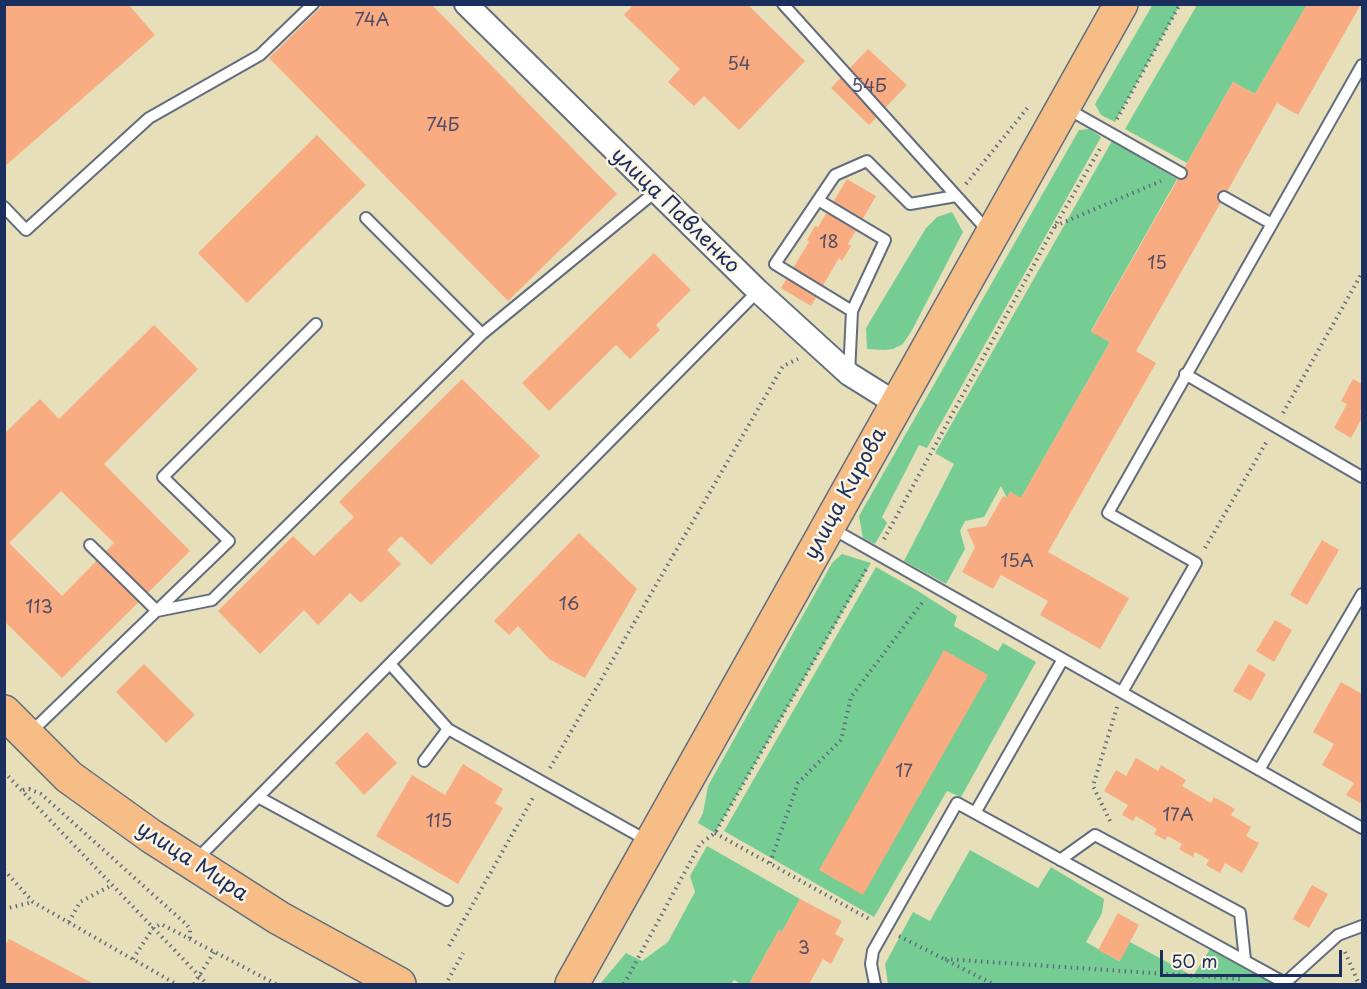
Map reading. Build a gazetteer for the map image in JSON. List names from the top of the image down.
{
  "streets": {
    "main road": ["улица Кирова", "улица Мира"],
    "street": ["улица Павленко"]
  },
  "crossings": [
    ["улица Павленко", "улица Кирова"]
  ],
  "house_numbers": [
    "74А",
    "54",
    "54Б",
    "74Б",
    "18",
    "15",
    "15А",
    "16",
    "113",
    "17",
    "17А",
    "115",
    "3"
  ],
  "scale_bar": "50 m"
}
